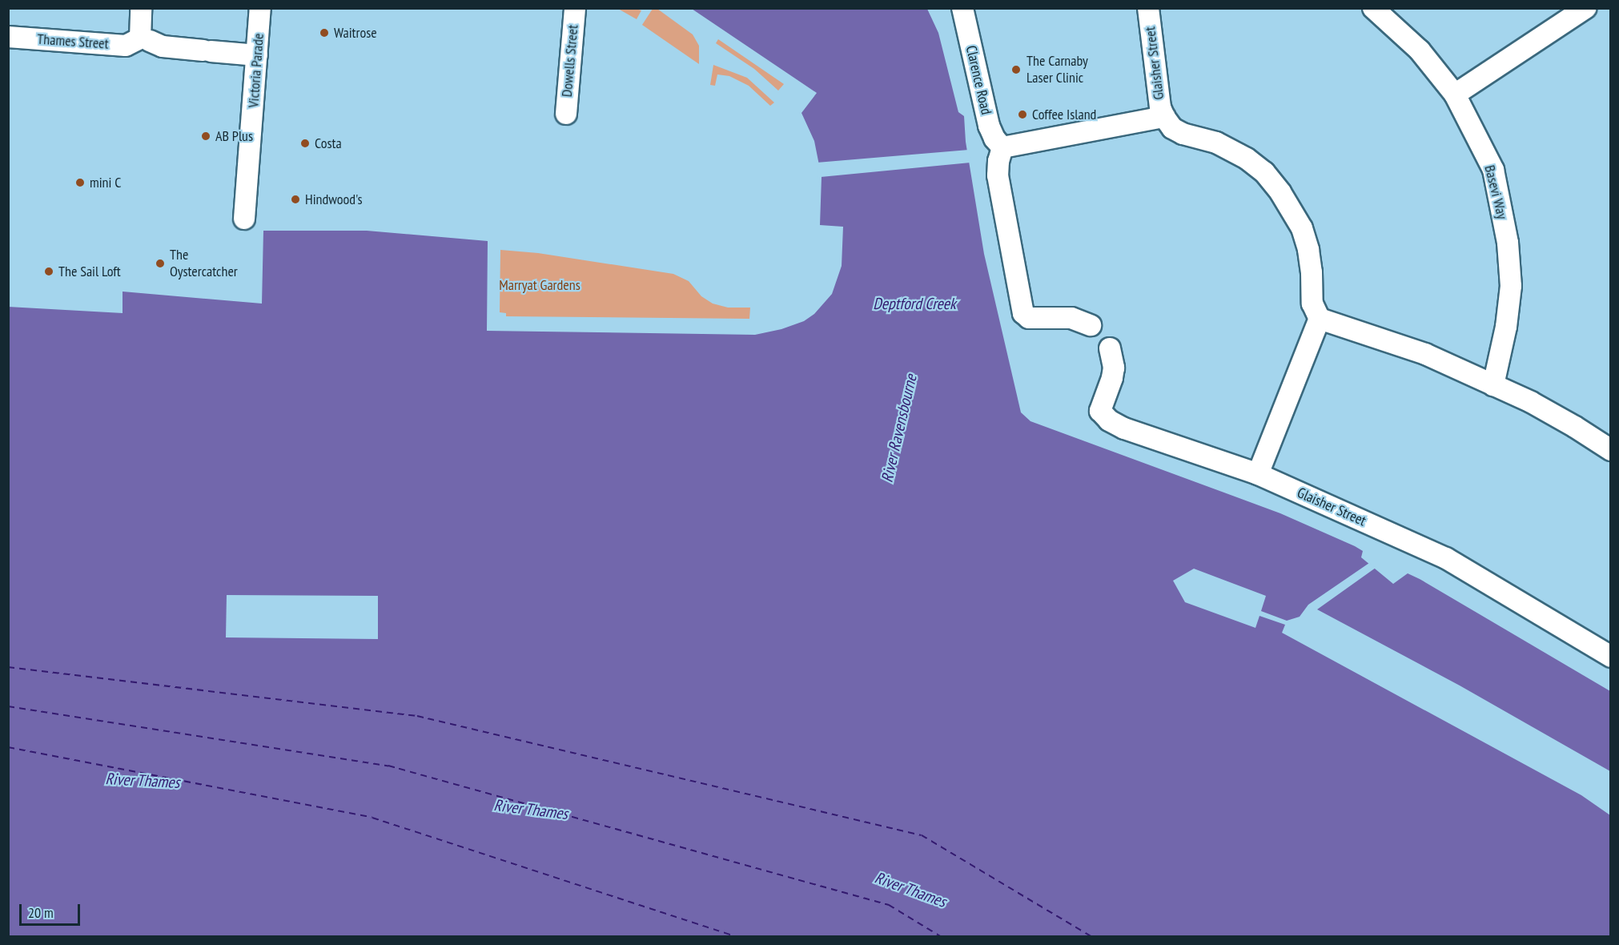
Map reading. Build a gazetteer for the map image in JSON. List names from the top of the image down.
{
  "streets": {
    "street": [
      "Thames Street",
      "Dowells Street",
      "Glaisher Street",
      "Victoria Parade",
      "Clarence Road",
      "Basevi Way"
    ]
  },
  "crossings": [
    ["Thames Street", "Victoria Parade"],
    ["Glaisher Street", "Clarence Road"]
  ],
  "water": ["Deptford Creek", "River Ravensbourne", "River Thames"],
  "parks": ["Marryat Gardens"],
  "places": [
    "Waitrose",
    "The Carnaby Laser Clinic",
    "Coffee Island",
    "AB Plus",
    "Costa",
    "mini C",
    "Hindwood's",
    "The Oystercatcher",
    "The Sail Loft"
  ],
  "scale_bar": "20 m"
}
